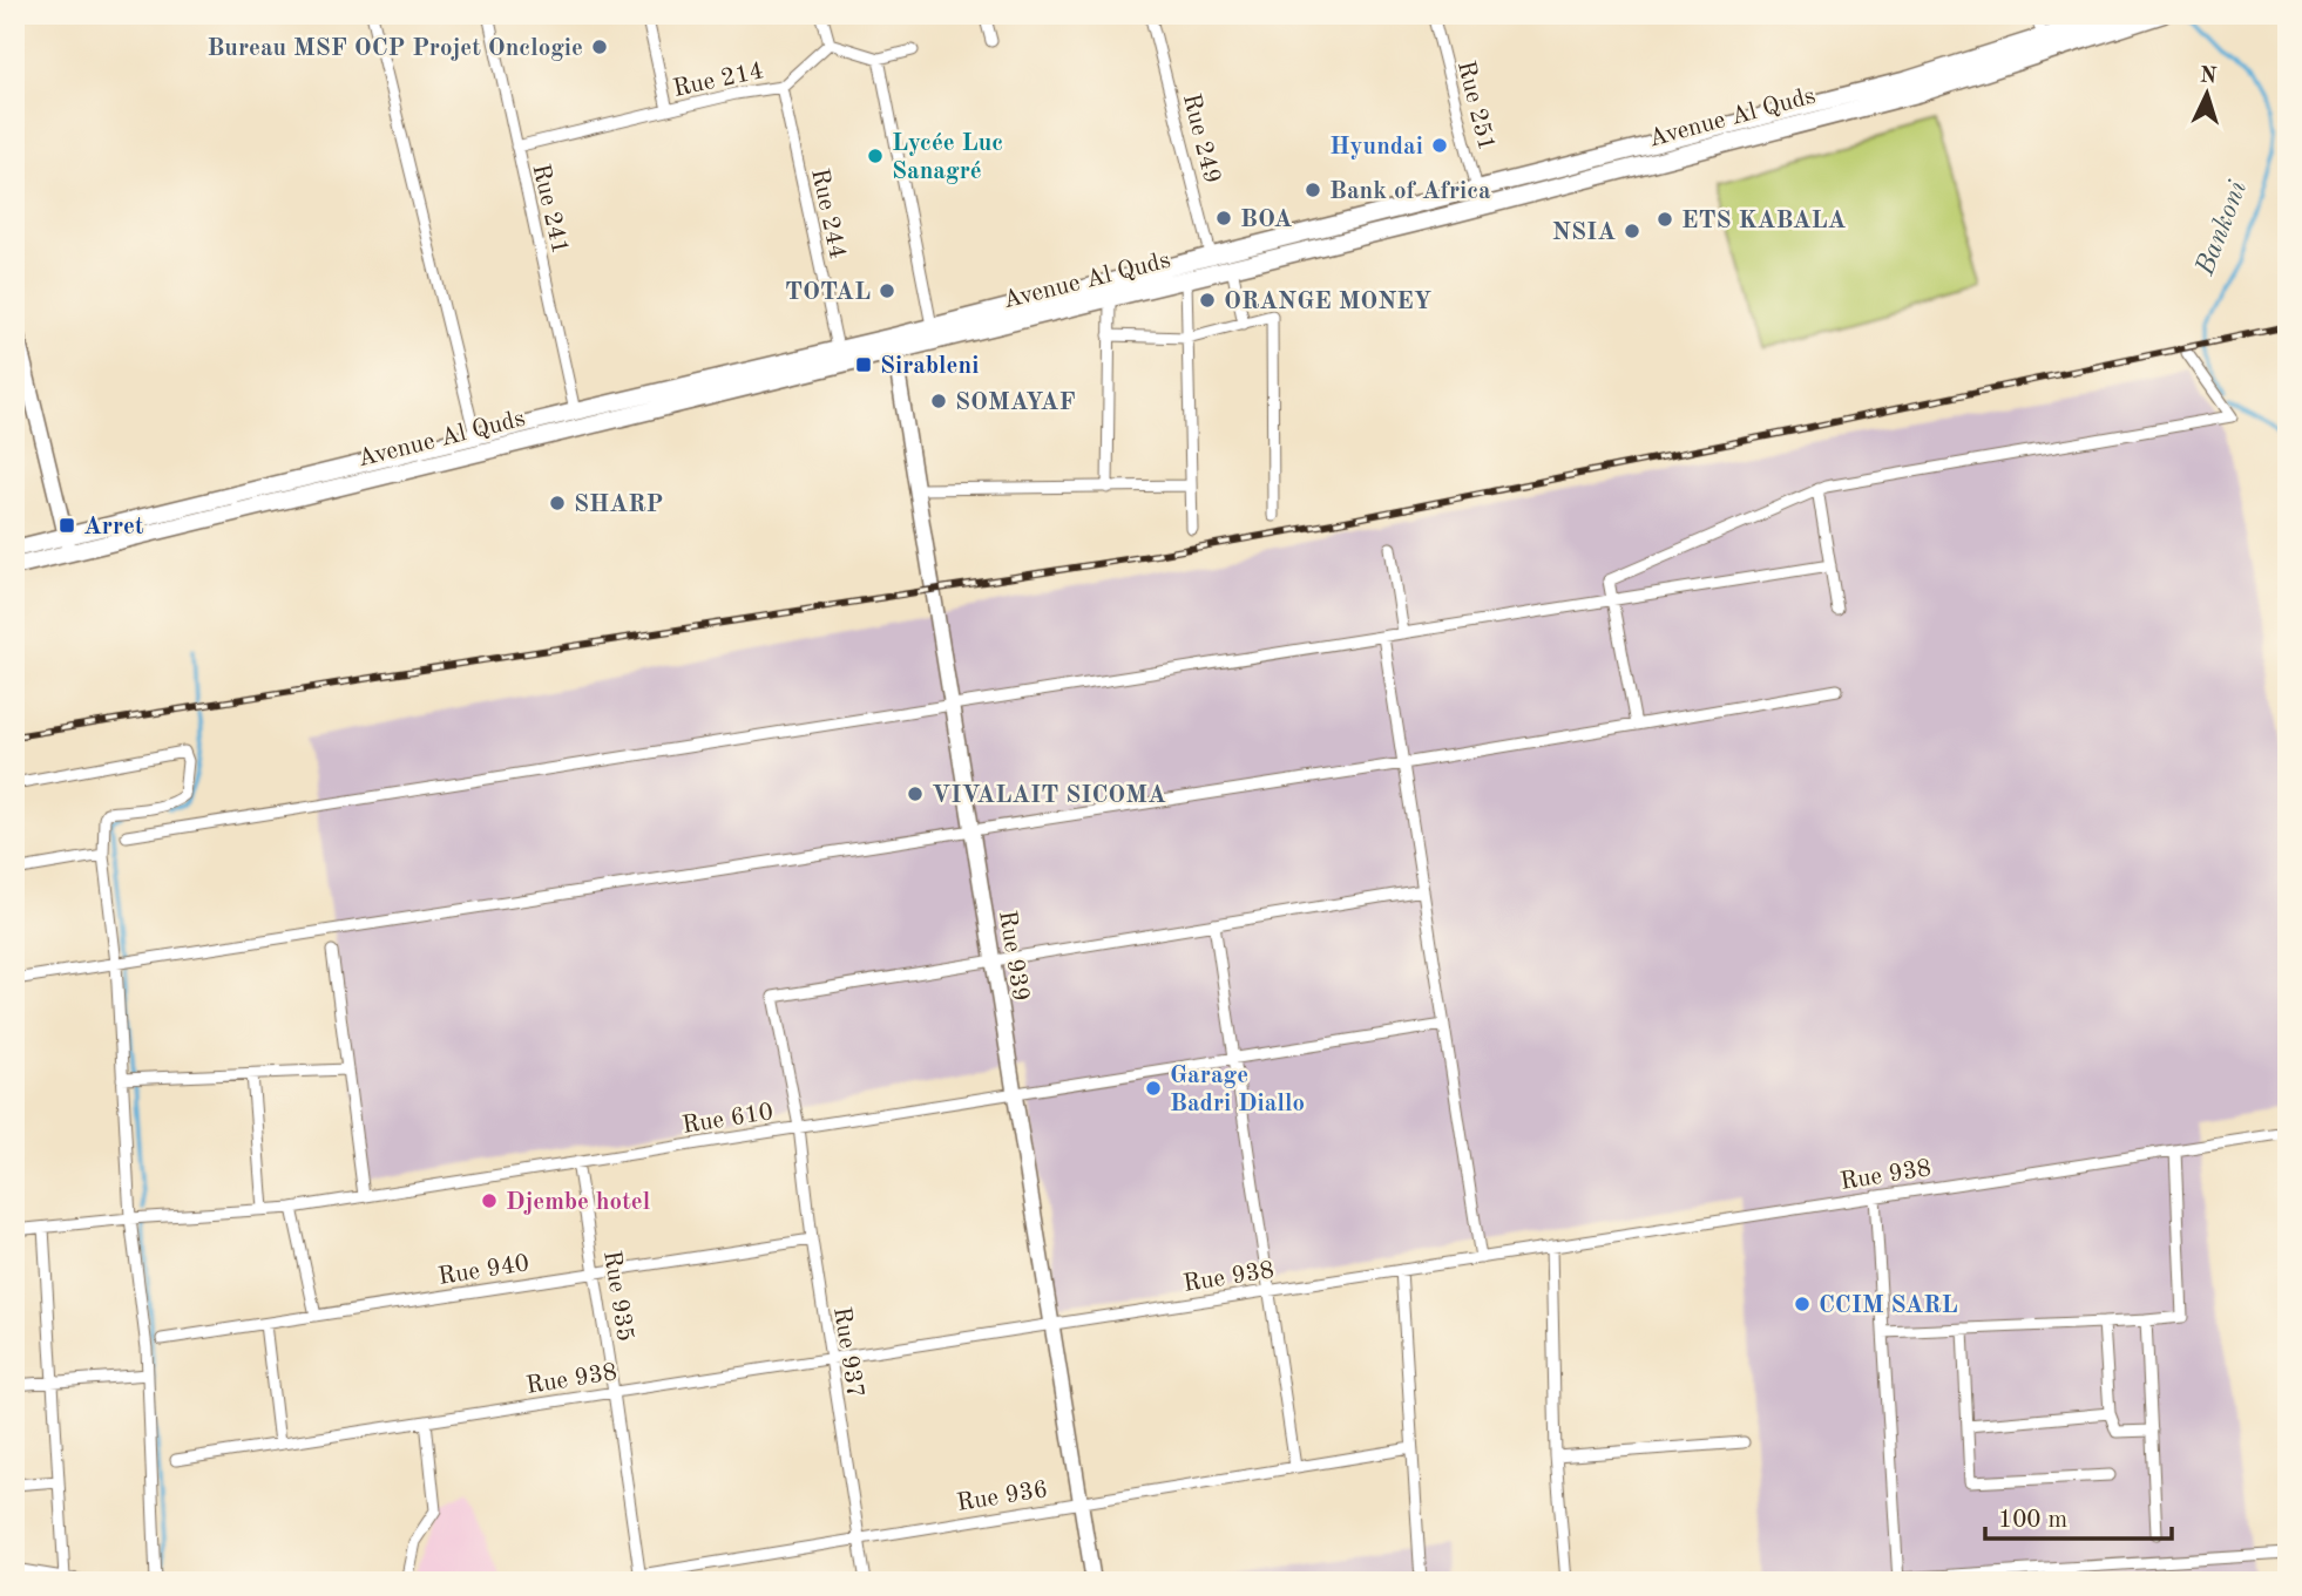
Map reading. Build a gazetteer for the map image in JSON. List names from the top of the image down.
{
  "streets": {
    "main road": ["Avenue Al Quds", "Rue 939"],
    "street": [
      "Rue 214",
      "Rue 251",
      "Rue 249",
      "Rue 241",
      "Rue 244",
      "Rue 610",
      "Rue 938",
      "Rue 940",
      "Rue 935",
      "Rue 937",
      "Rue 936"
    ]
  },
  "crossings": [
    ["Rue 214", "Rue 241"],
    ["Rue 214", "Rue 244"],
    ["Rue 251", "Avenue Al Quds"],
    ["Avenue Al Quds", "Rue 249"],
    ["Avenue Al Quds", "Rue 241"],
    ["Avenue Al Quds", "Rue 244"],
    ["Avenue Al Quds", "Rue 939"],
    ["Rue 939", "Rue 610"],
    ["Rue 939", "Rue 938"],
    ["Rue 939", "Rue 937"],
    ["Rue 939", "Rue 936"],
    ["Rue 610", "Rue 935"],
    ["Rue 610", "Rue 937"],
    ["Rue 938", "Rue 935"],
    ["Rue 938", "Rue 937"],
    ["Rue 940", "Rue 935"],
    ["Rue 940", "Rue 937"],
    ["Rue 935", "Rue 936"],
    ["Rue 937", "Rue 936"]
  ],
  "water": ["Bankoni"],
  "places": {
    "other": [
      "Bureau MSF OCP Projet Onclogie",
      "Hyundai",
      "Lycée Luc Sanagré",
      "Bank of Africa",
      "BOA",
      "ETS KABALA",
      "NSIA",
      "TOTAL",
      "ORANGE MONEY",
      "SOMAYAF",
      "SHARP",
      "VIVALAIT SICOMA",
      "Garage Badri Diallo",
      "Djembe hotel",
      "CCIM SARL"
    ],
    "transit": ["Sirableni", "Arret"]
  },
  "scale_bar": "100 m",
  "north": "top"
}
